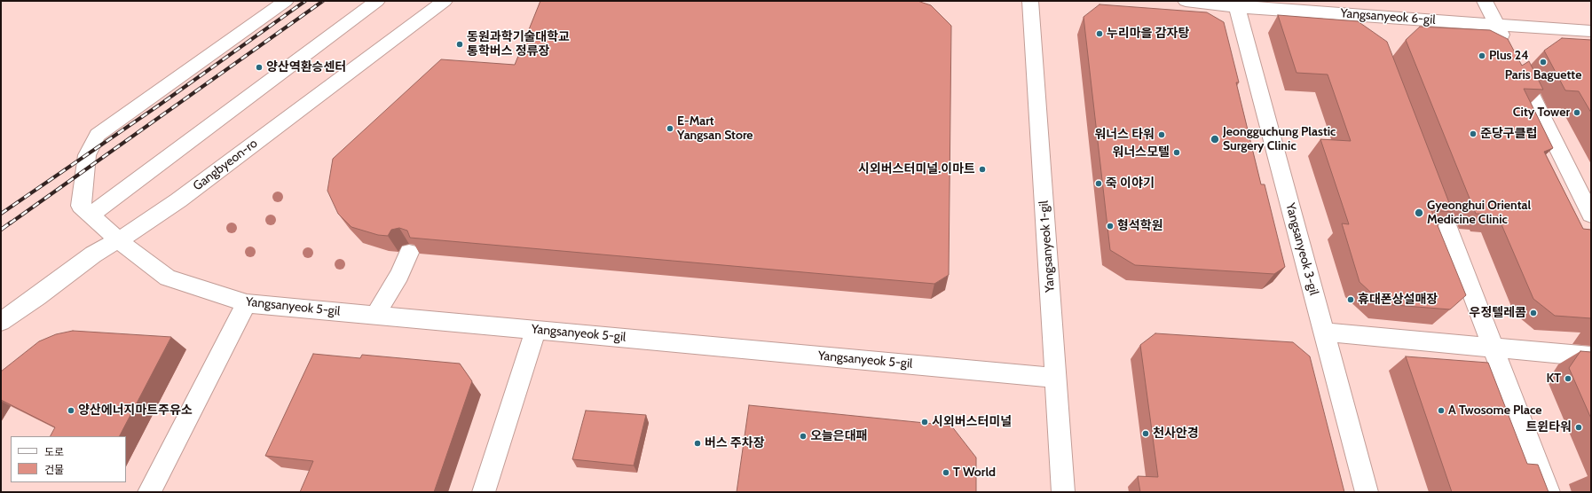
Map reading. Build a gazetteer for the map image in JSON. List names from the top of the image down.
{
  "streets": {
    "street": [
      "Yangsanyeok 6-gil",
      "Gangbyeon-ro",
      "Yangsanyeok 1-gil",
      "Yangsanyeok 3-gil",
      "Yangsanyeok 5-gil"
    ]
  },
  "crossings": [
    ["Yangsanyeok 6-gil", "Yangsanyeok 3-gil"],
    ["Gangbyeon-ro", "Yangsanyeok 5-gil"],
    ["Yangsanyeok 1-gil", "Yangsanyeok 5-gil"]
  ],
  "places": [
    "누리마을 감자탕",
    "동원과학기술대학교 통학버스 정류장",
    "Plus 24",
    "Paris Baguette",
    "양산역환승센터",
    "City Tower",
    "E-Mart Yangsan Store",
    "준당구클럽",
    "워너스 타워",
    "Jeongguchung Plastic Surgery Clinic",
    "워너스모텔",
    "시외버스터미널.이마트",
    "죽 이야기",
    "Gyeonghui Oriental Medicine Clinic",
    "형석학원",
    "휴대폰상설매장",
    "우정텔레콤",
    "KT",
    "양산에너지마트주유소",
    "A Twosome Place",
    "시외버스터미널",
    "트윈타워",
    "천사안경",
    "오늘은대패",
    "버스 주차장",
    "T World"
  ],
  "legend": ["도로", "건물"]
}
